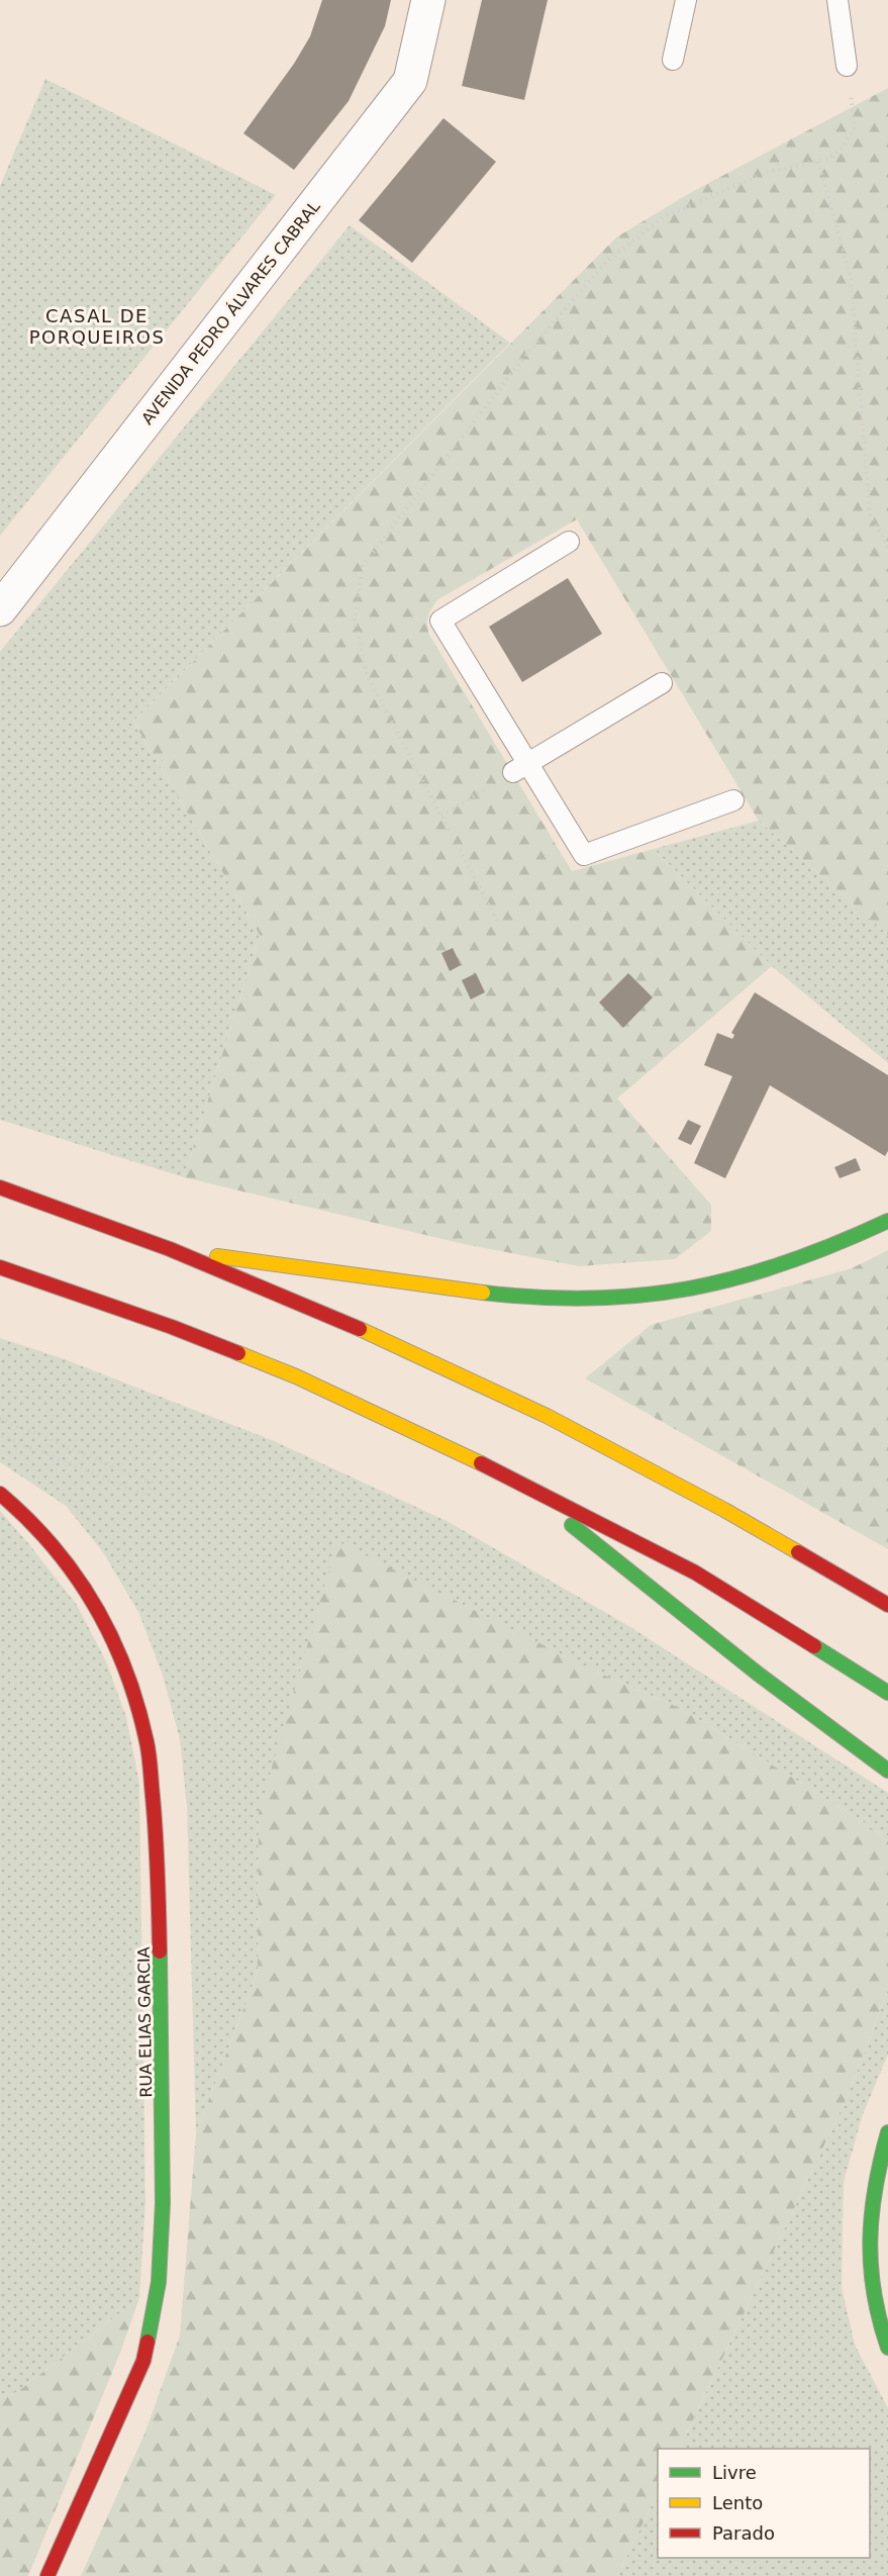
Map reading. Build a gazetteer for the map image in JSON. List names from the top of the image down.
{
  "streets": {
    "main road": ["RUA ELIAS GARCIA"],
    "street": ["AVENIDA PEDRO ÁLVARES CABRAL"]
  },
  "districts": ["CASAL DE PORQUEIROS"],
  "legend": ["Livre", "Lento", "Parado"]
}
